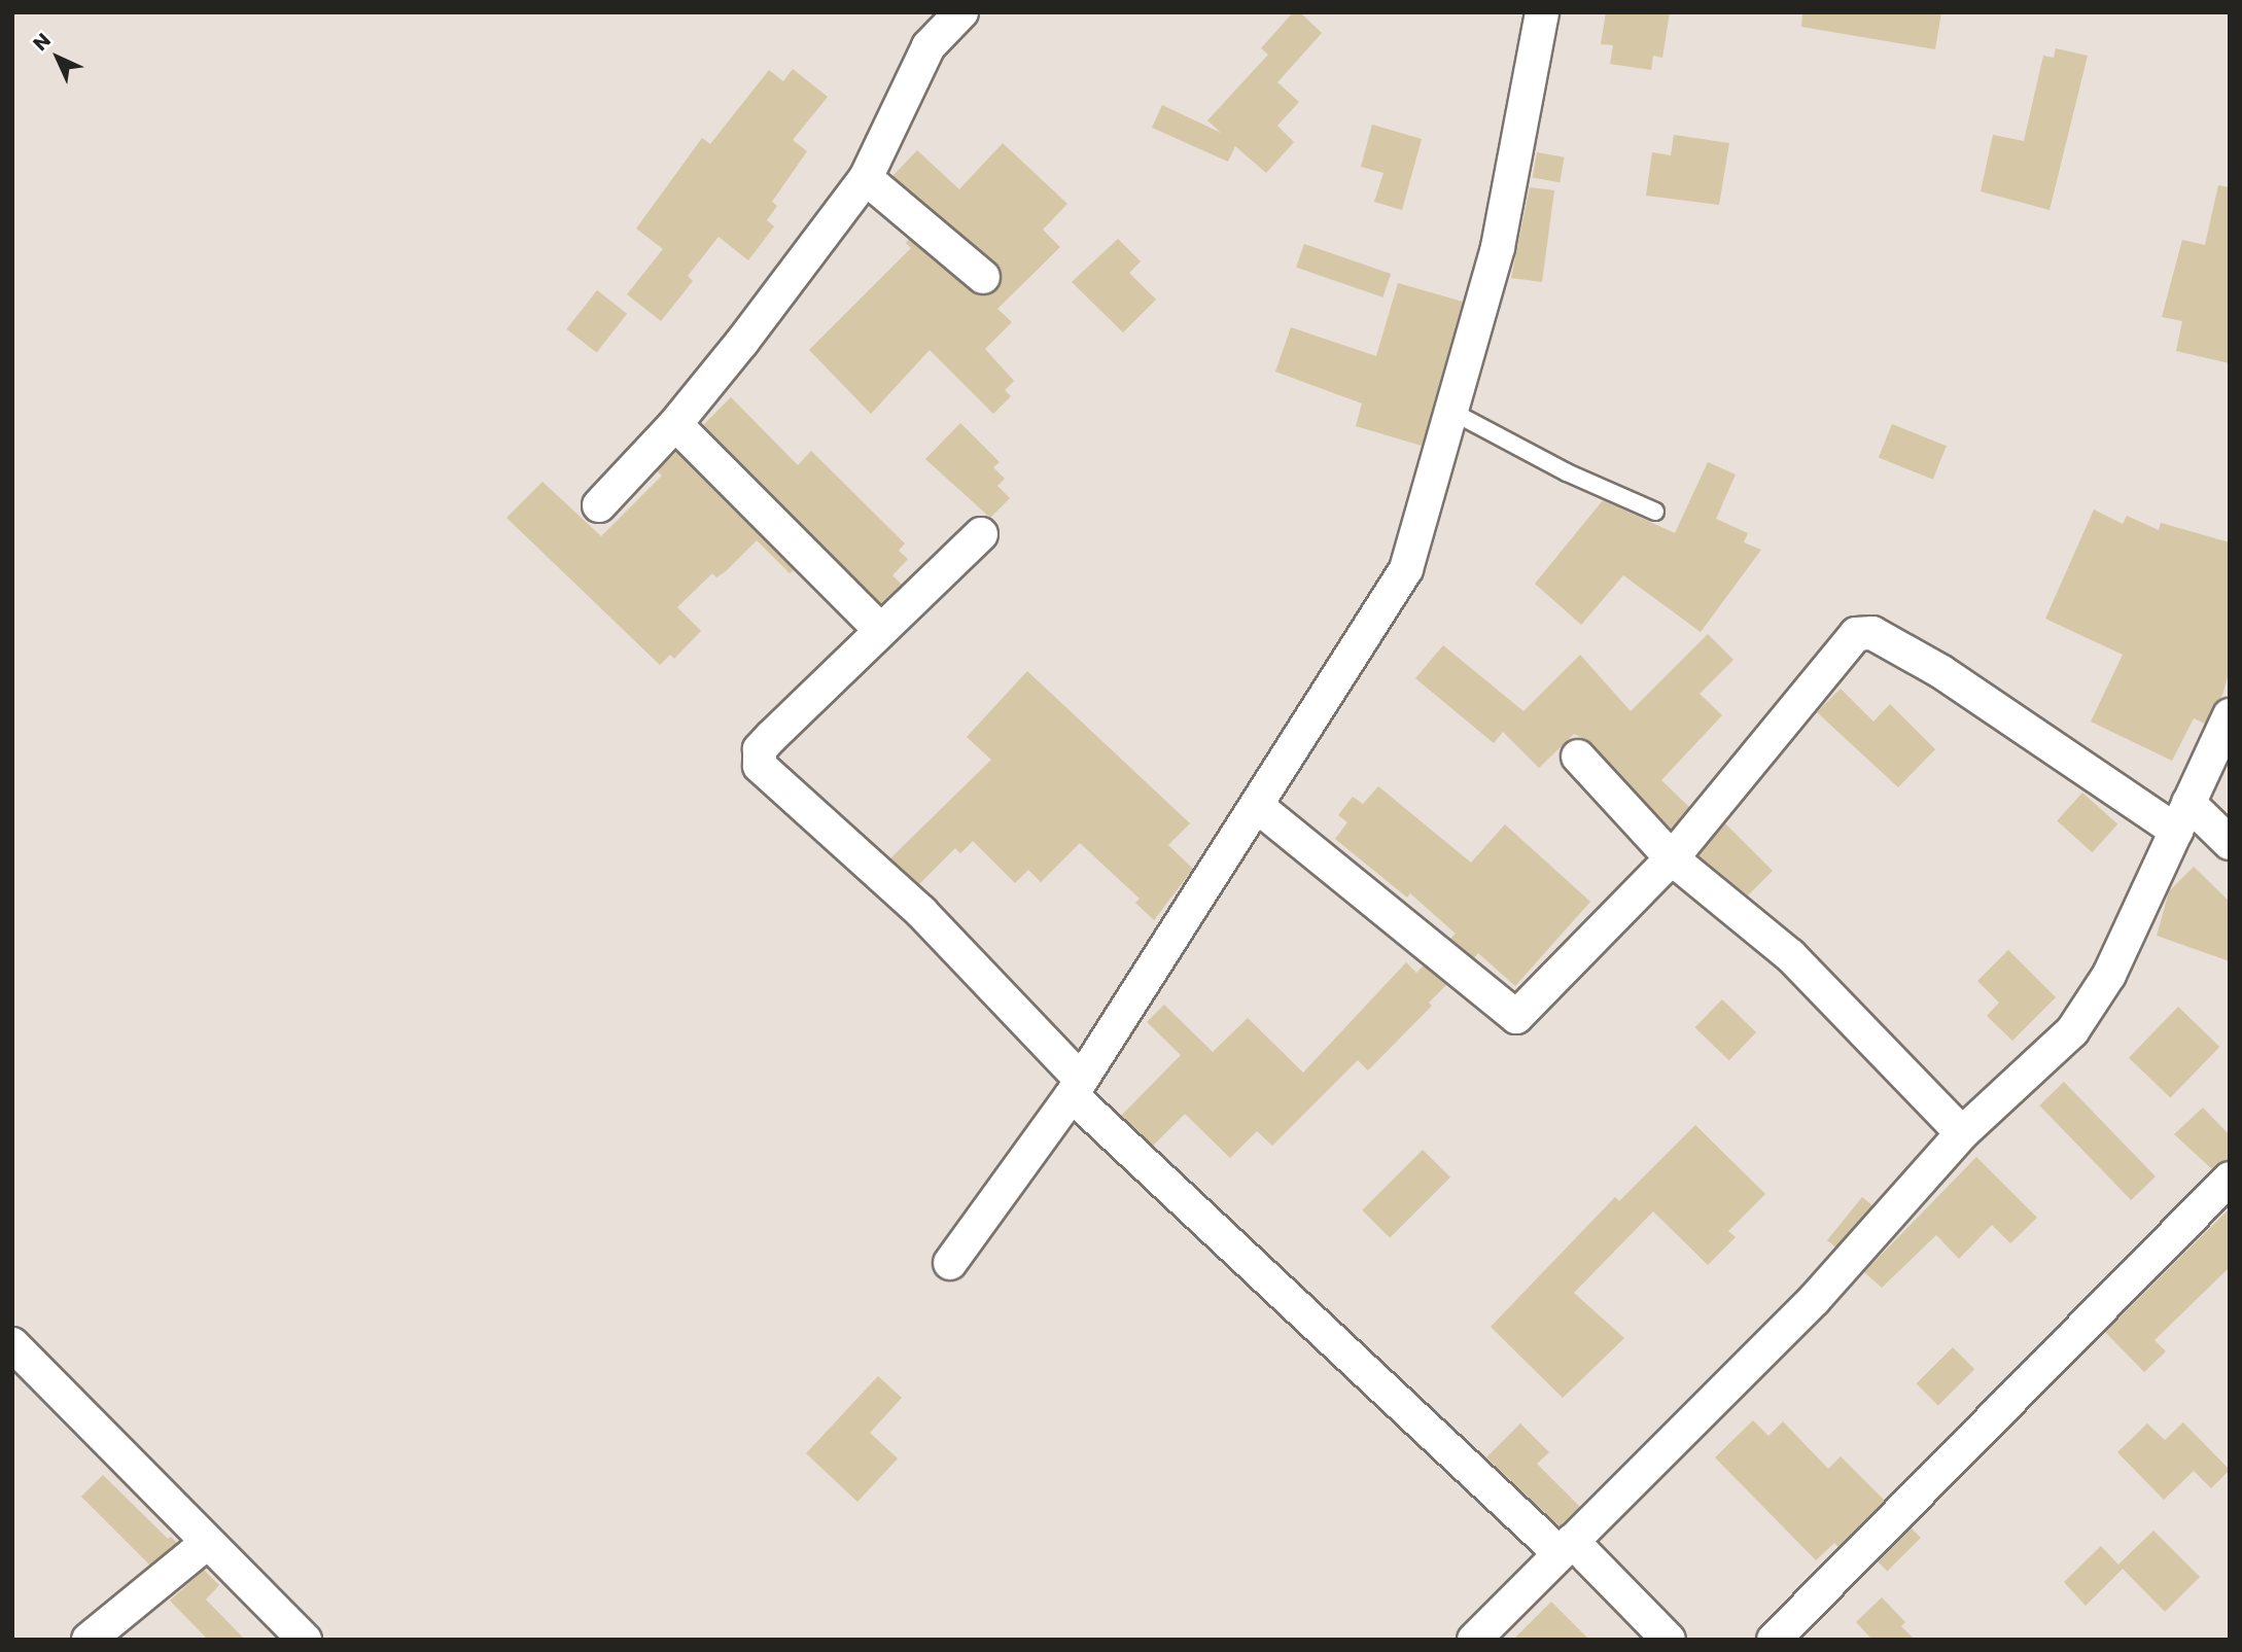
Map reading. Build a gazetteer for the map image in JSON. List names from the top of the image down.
{
  "north": "top left"
}
